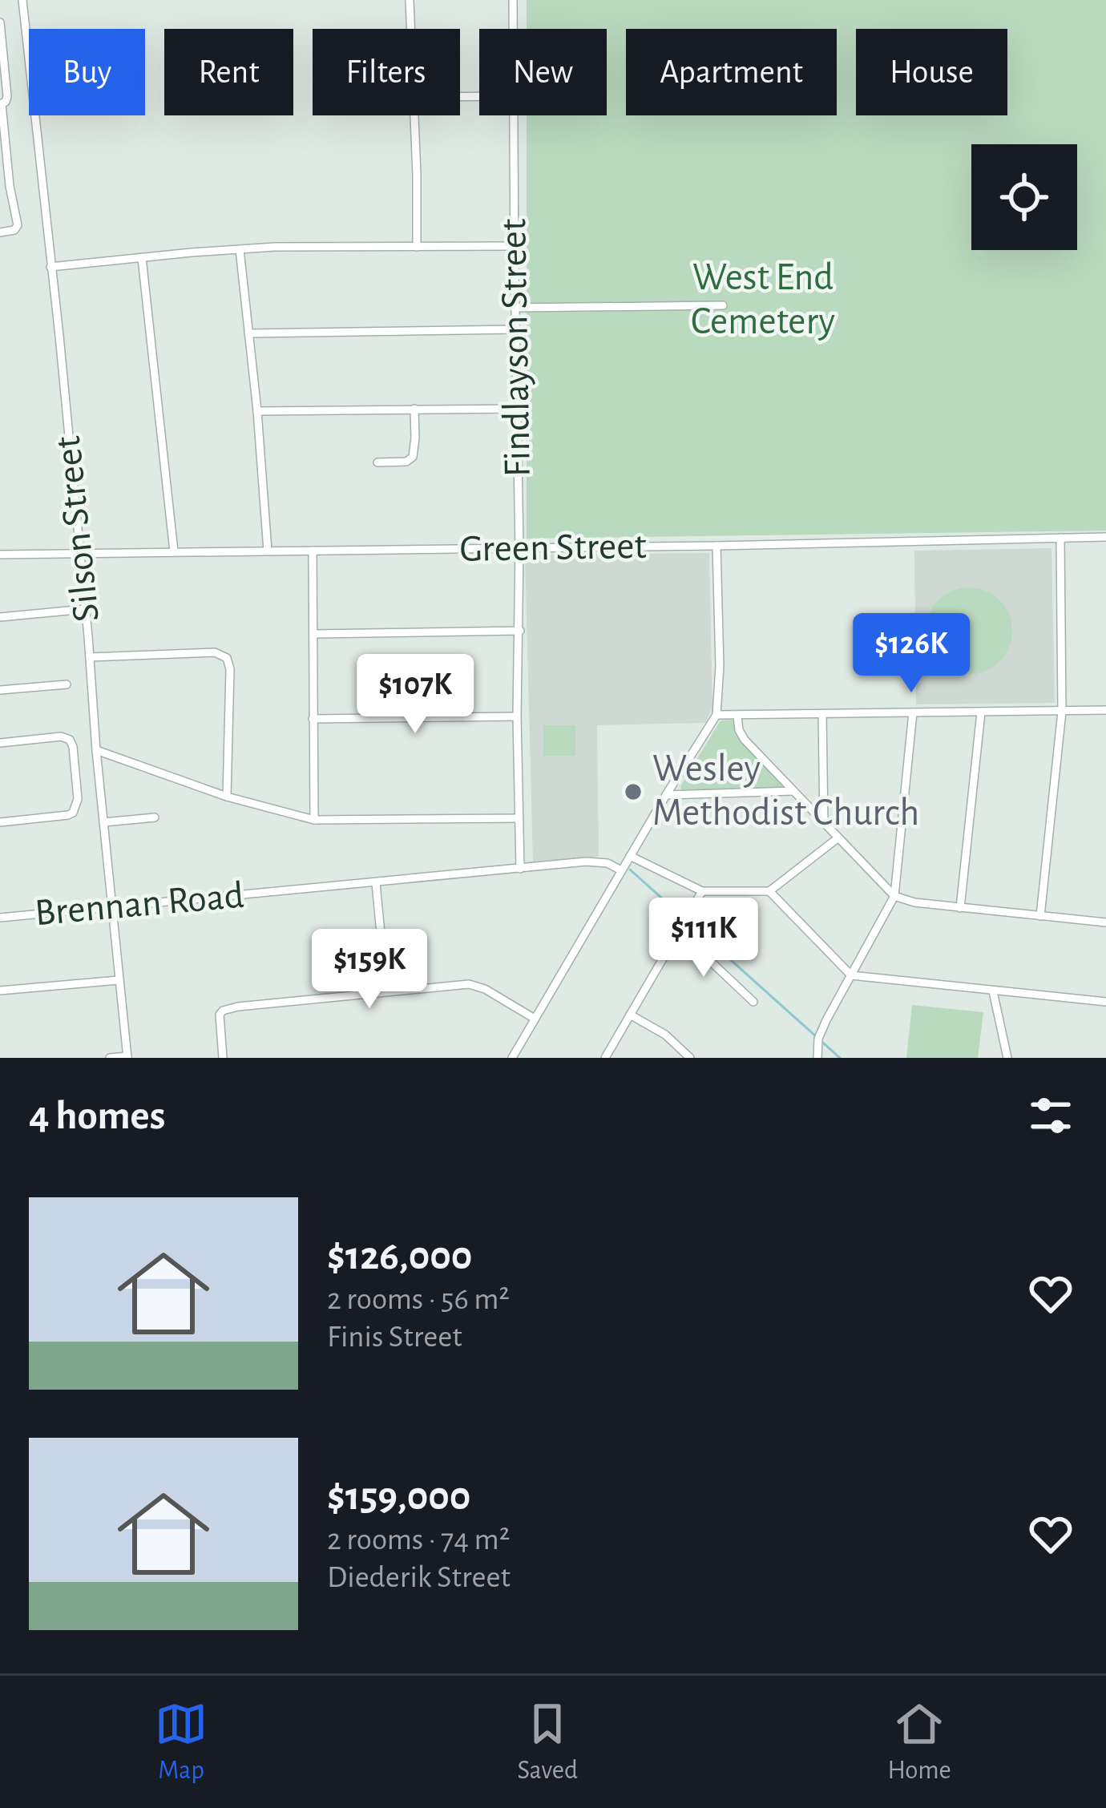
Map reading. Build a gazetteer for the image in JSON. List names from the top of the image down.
{
  "streets": {
    "street": [
      "Findlayson Street",
      "Silson Street",
      "Green Street",
      "Brennan Road"
    ]
  },
  "crossings": [
    ["Findlayson Street", "Green Street"],
    ["Findlayson Street", "Brennan Road"],
    ["Silson Street", "Green Street"],
    ["Silson Street", "Brennan Road"]
  ],
  "parks": ["West End Cemetery"],
  "places": ["Wesley Methodist Church"],
  "page": {
    "chip": [
      "Buy",
      "Rent",
      "Filters",
      "New",
      "Apartment",
      "House"
    ],
    "price": [
      "$126K",
      "$107K",
      "$111K",
      "$159K"
    ],
    "heading": "4 homes",
    "list": [
      {
        "name": "$126,000",
        "note": "2 rooms · 56 m² · Finis Street"
      },
      {
        "name": "$159,000",
        "note": "2 rooms · 74 m² · Diederik Street"
      }
    ],
    "tabs": ["Map", "Saved", "Home"]
  }
}
